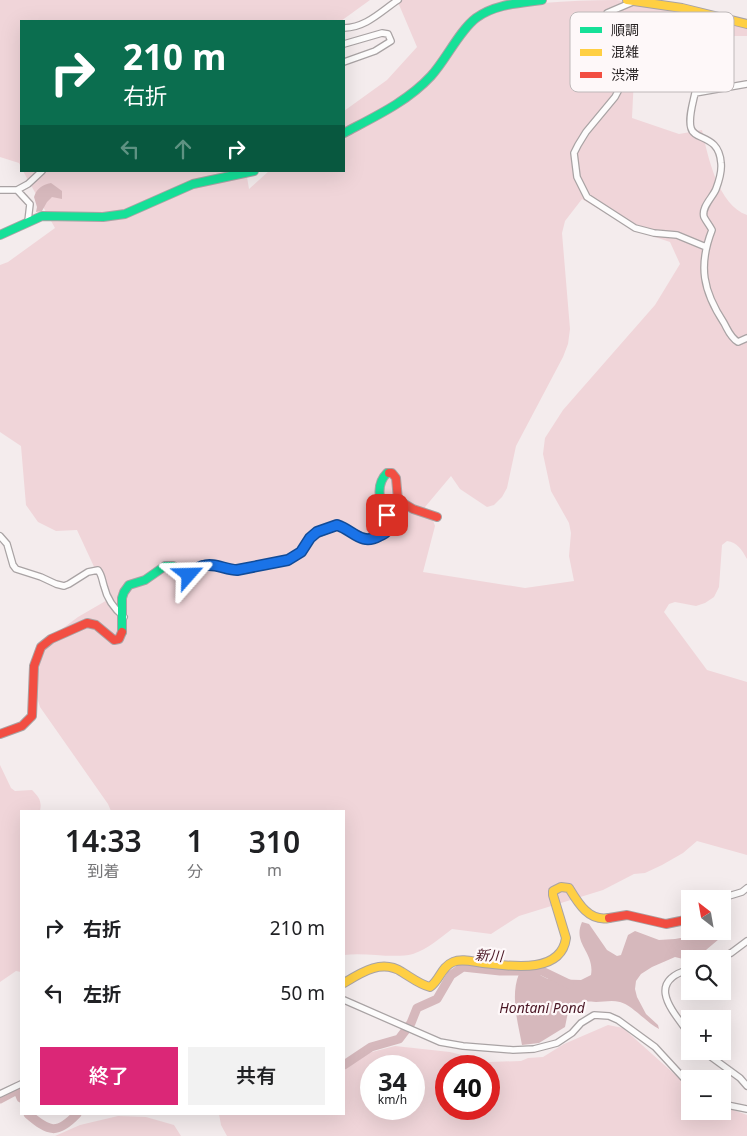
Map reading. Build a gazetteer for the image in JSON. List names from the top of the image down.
{
  "water": ["新川", "Hontani Pond"],
  "legend": ["順調", "混雑", "渋滞"],
  "north": "top left",
  "page": {
    "turn": ["210 m", "右折"],
    "eta": [
      "14:33",
      "到着",
      "1",
      "分",
      "310",
      "m"
    ],
    "map_buttons": ["+", "−"],
    "list": [
      {
        "name": "右折",
        "value": "210 m"
      },
      {
        "name": "左折",
        "value": "50 m"
      }
    ],
    "buttons": ["終了", "共有"],
    "speed": "34 km/h",
    "limit": "40"
  }
}
